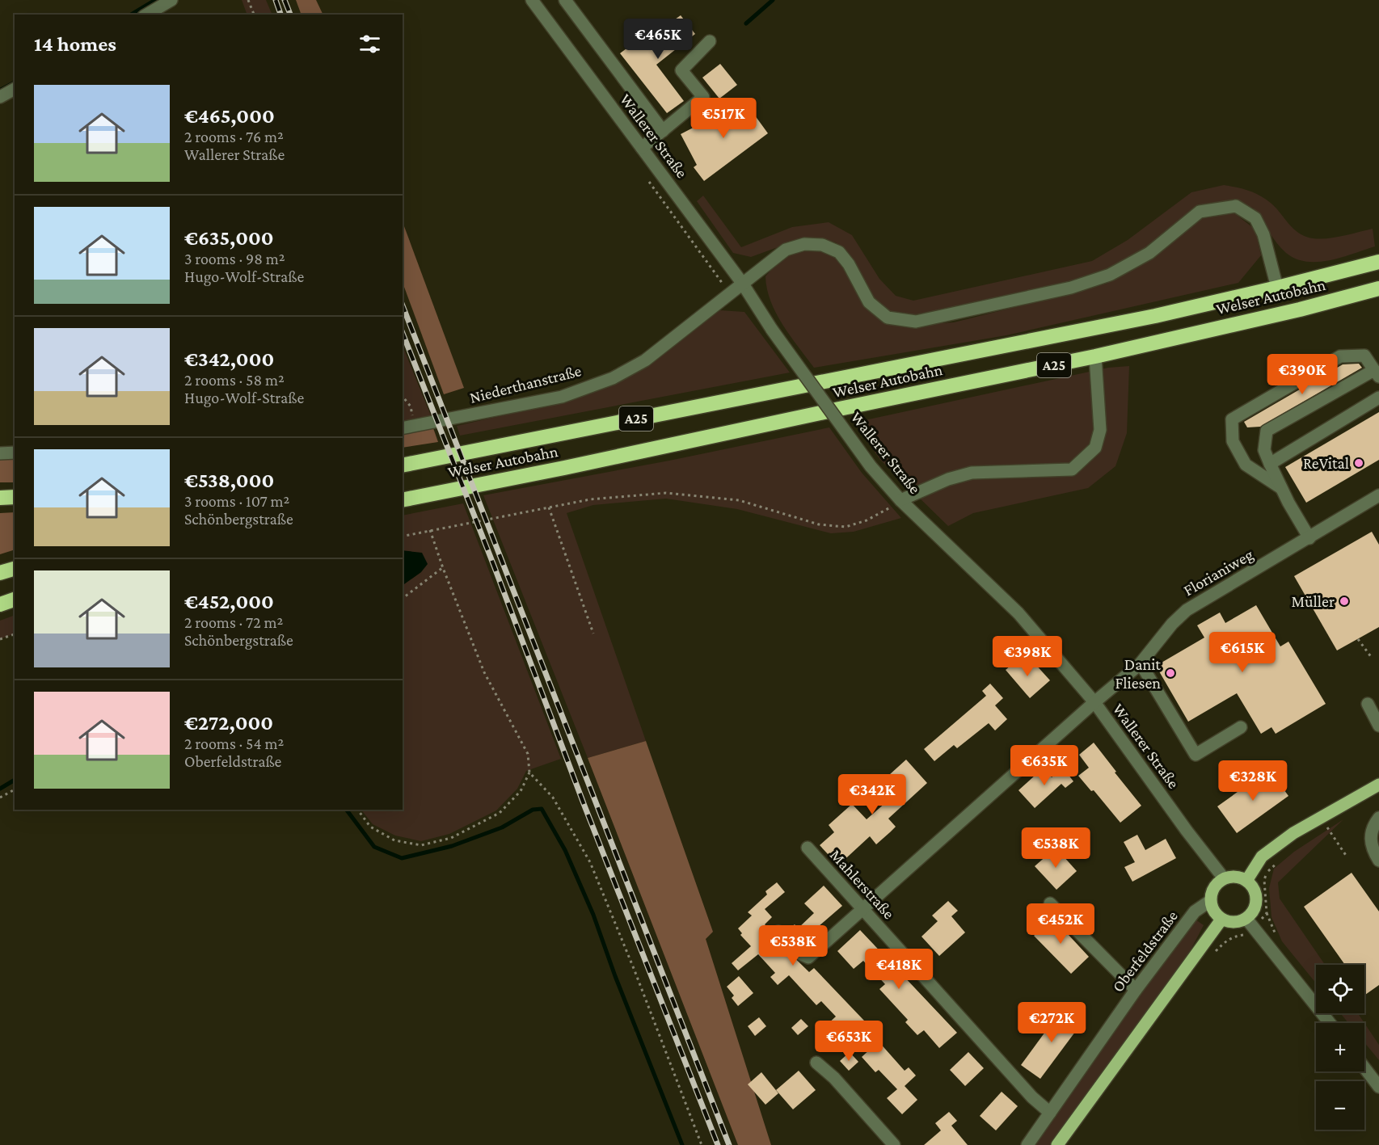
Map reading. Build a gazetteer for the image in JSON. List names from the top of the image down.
{
  "streets": {
    "highway": ["Welser Autobahn", "A25"],
    "street": [
      "Wallerer Straße",
      "Niederthanstraße",
      "Florianiweg",
      "Mahlerstraße",
      "Oberfeldstraße"
    ]
  },
  "crossings": [
    ["Wallerer Straße", "Niederthanstraße"],
    ["Wallerer Straße", "Florianiweg"],
    ["Wallerer Straße", "Oberfeldstraße"],
    ["Welser Autobahn", "Niederthanstraße"],
    ["Florianiweg", "Mahlerstraße"],
    ["Mahlerstraße", "Oberfeldstraße"]
  ],
  "places": ["ReVital", "Müller", "Danit Fliesen"],
  "page": {
    "heading": "14 homes",
    "price": [
      "€465K",
      "€517K",
      "€390K",
      "€615K",
      "€398K",
      "€635K",
      "€328K",
      "€342K",
      "€538K",
      "€452K",
      "€538K",
      "€418K",
      "€272K",
      "€653K"
    ],
    "list": [
      {
        "name": "€465,000",
        "note": "2 rooms · 76 m² · Wallerer Straße"
      },
      {
        "name": "€635,000",
        "note": "3 rooms · 98 m² · Hugo-Wolf-Straße"
      },
      {
        "name": "€342,000",
        "note": "2 rooms · 58 m² · Hugo-Wolf-Straße"
      },
      {
        "name": "€538,000",
        "note": "3 rooms · 107 m² · Schönbergstraße"
      },
      {
        "name": "€452,000",
        "note": "2 rooms · 72 m² · Schönbergstraße"
      },
      {
        "name": "€272,000",
        "note": "2 rooms · 54 m² · Oberfeldstraße"
      }
    ],
    "map_buttons": ["+", "−"]
  }
}
